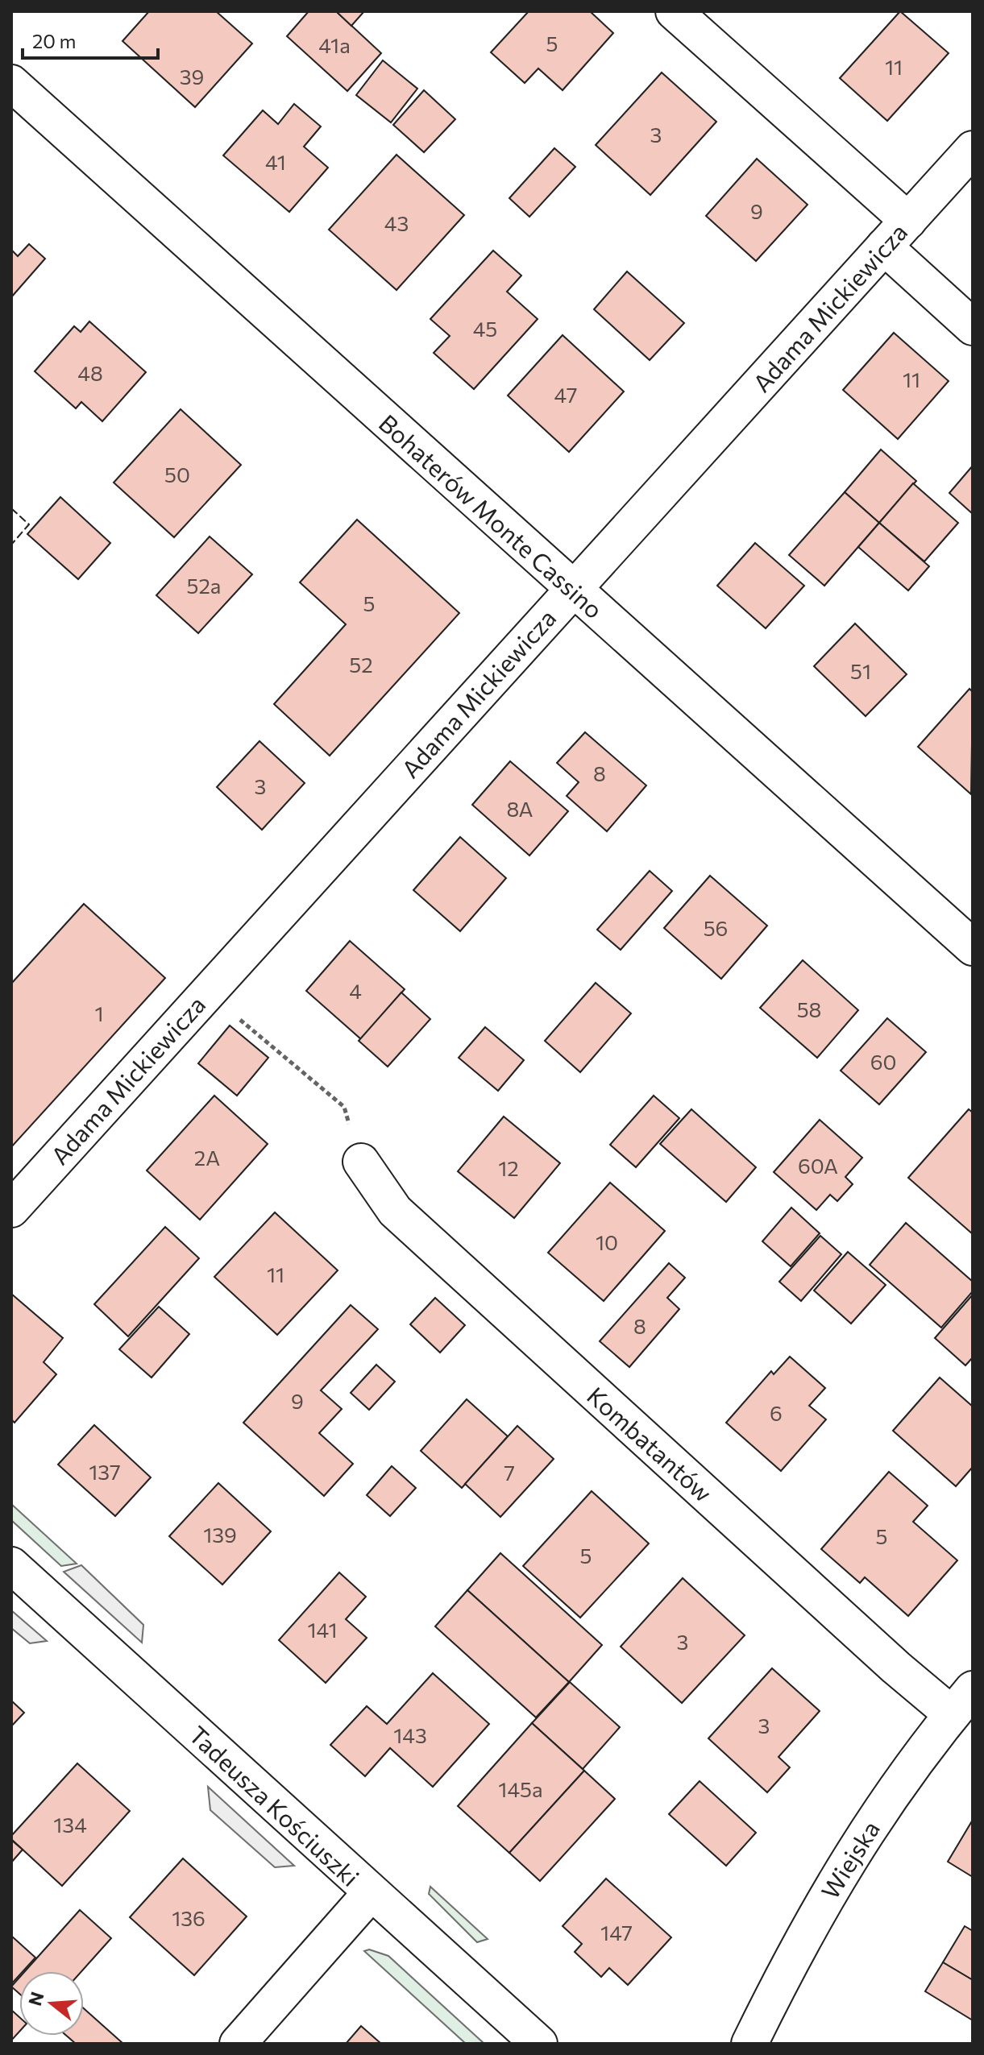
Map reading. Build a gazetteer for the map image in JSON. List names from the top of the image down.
{
  "streets": {
    "street": [
      "Adama Mickiewicza",
      "Bohaterów Monte Cassino",
      "Kombatantów",
      "Tadeusza Kościuszki",
      "Wiejska"
    ]
  },
  "crossings": [
    ["Adama Mickiewicza", "Bohaterów Monte Cassino"],
    ["Kombatantów", "Wiejska"]
  ],
  "house_numbers": [
    "5",
    "41a",
    "11",
    "39",
    "3",
    "41",
    "9",
    "43",
    "45",
    "48",
    "11",
    "47",
    "50",
    "52a",
    "5",
    "52",
    "51",
    "8",
    "3",
    "8A",
    "56",
    "4",
    "58",
    "1",
    "60",
    "2A",
    "60A",
    "12",
    "10",
    "11",
    "8",
    "9",
    "6",
    "137",
    "7",
    "139",
    "5",
    "5",
    "141",
    "3",
    "3",
    "143",
    "145a",
    "134",
    "136",
    "147"
  ],
  "scale_bar": "20 m",
  "north": "left"
}
